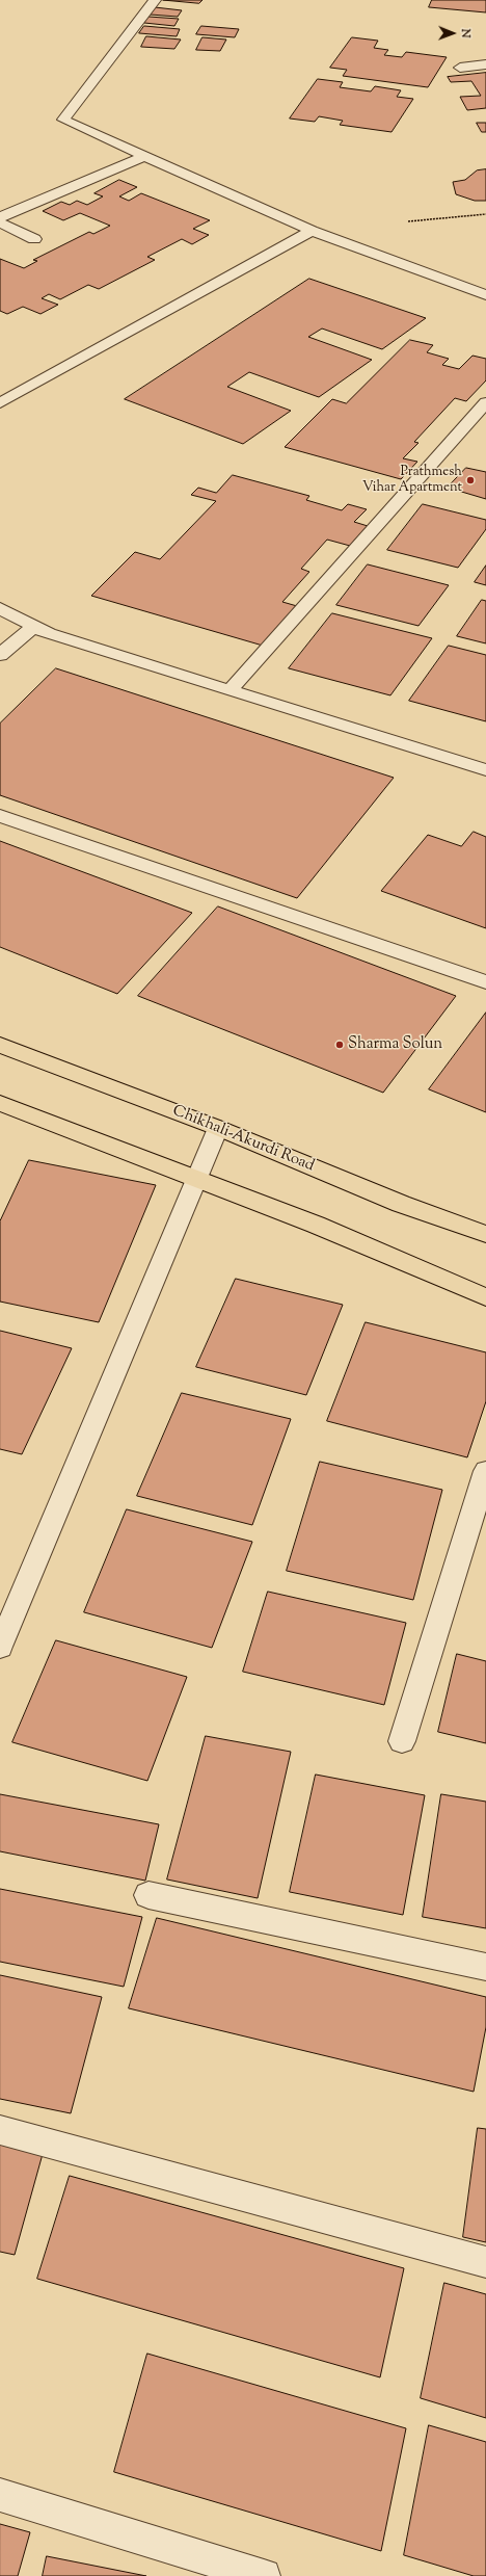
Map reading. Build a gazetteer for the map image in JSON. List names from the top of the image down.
{
  "streets": {
    "main road": ["Chikhali-Akurdi Road"]
  },
  "places": ["Prathmesh Vihar Apartment", "Sharma Solun"],
  "north": "right"
}
